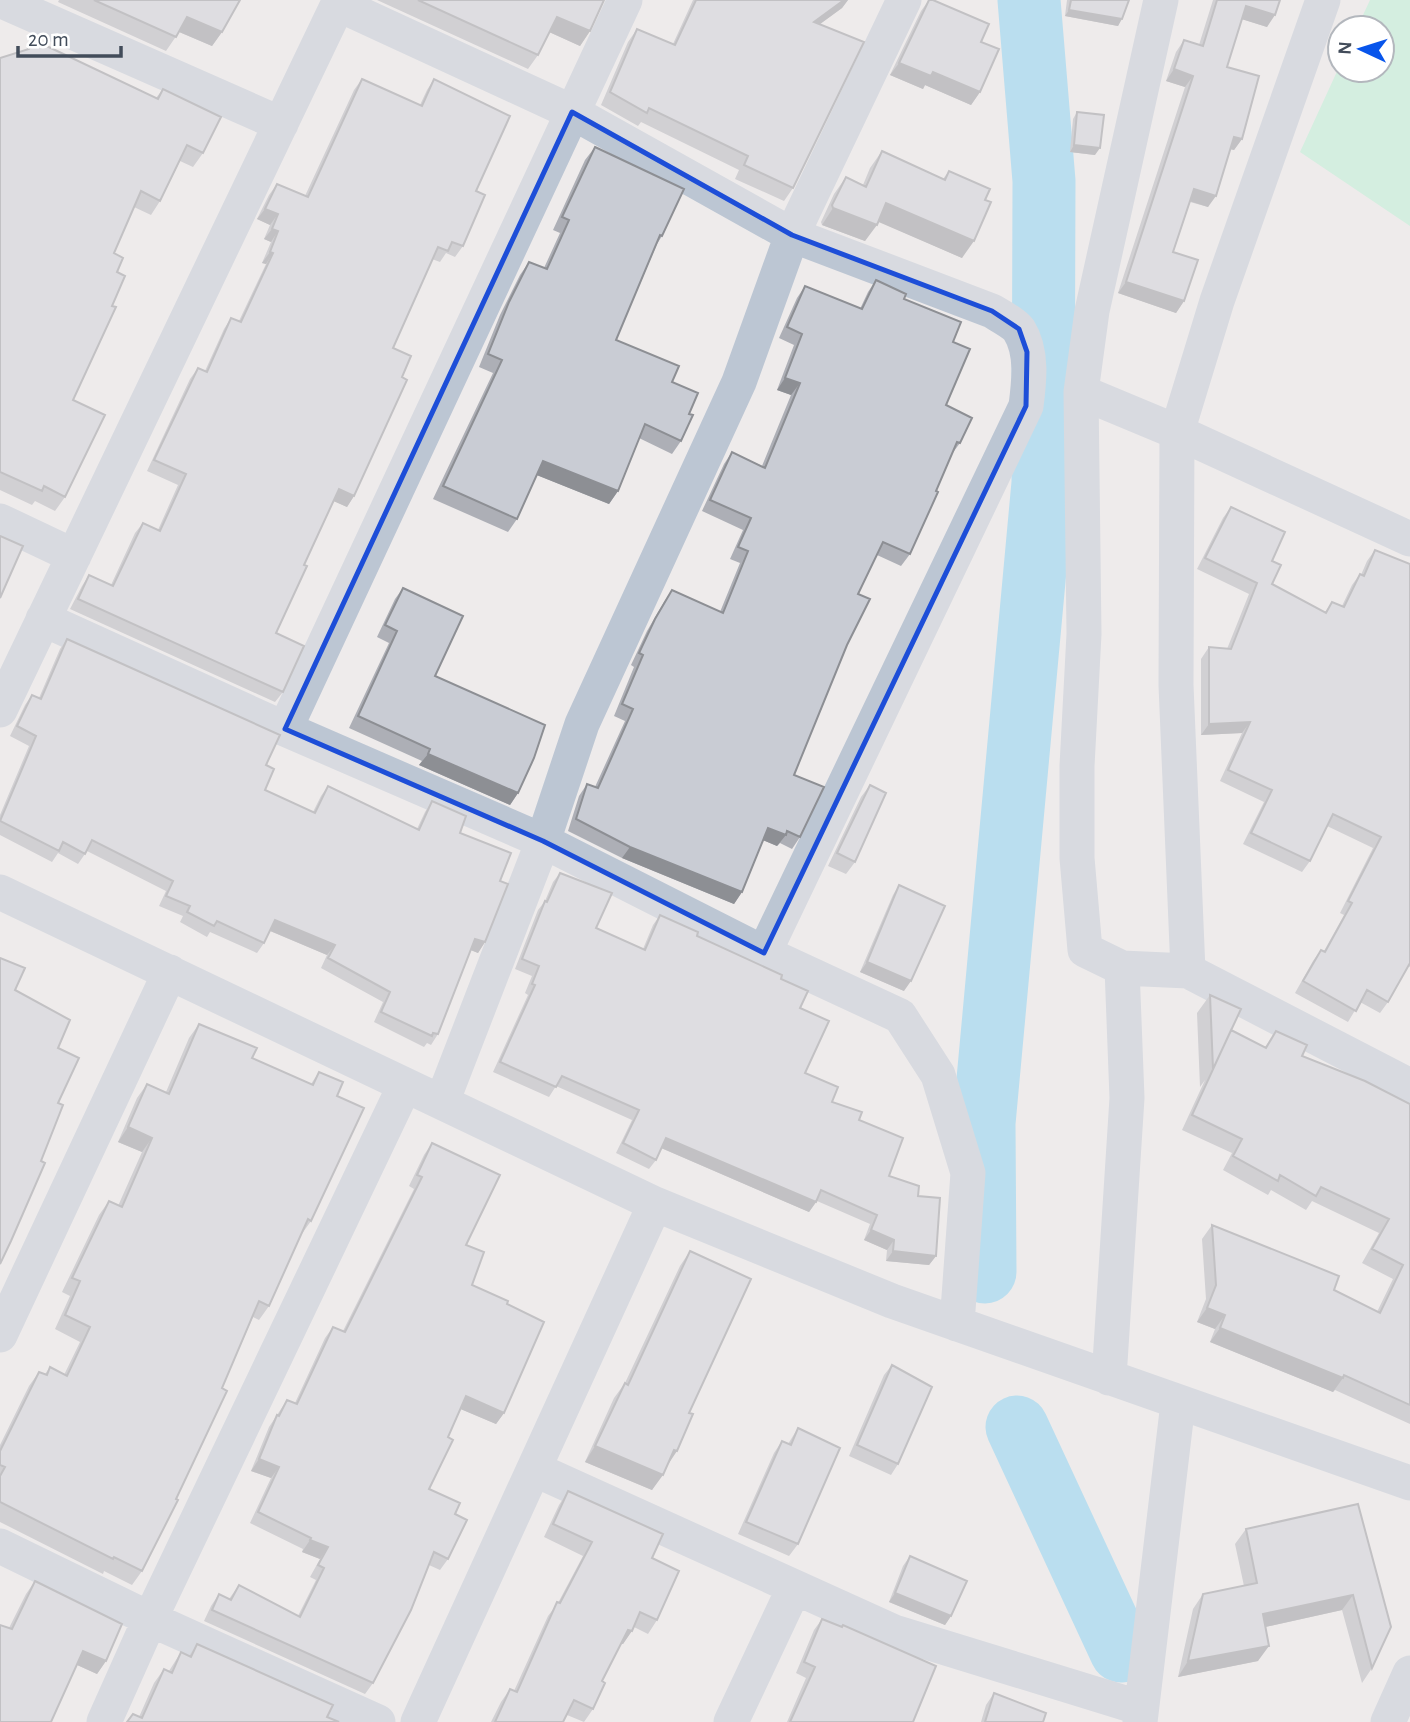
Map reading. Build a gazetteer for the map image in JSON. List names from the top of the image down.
{
  "scale_bar": "20 m",
  "north": "left"
}
